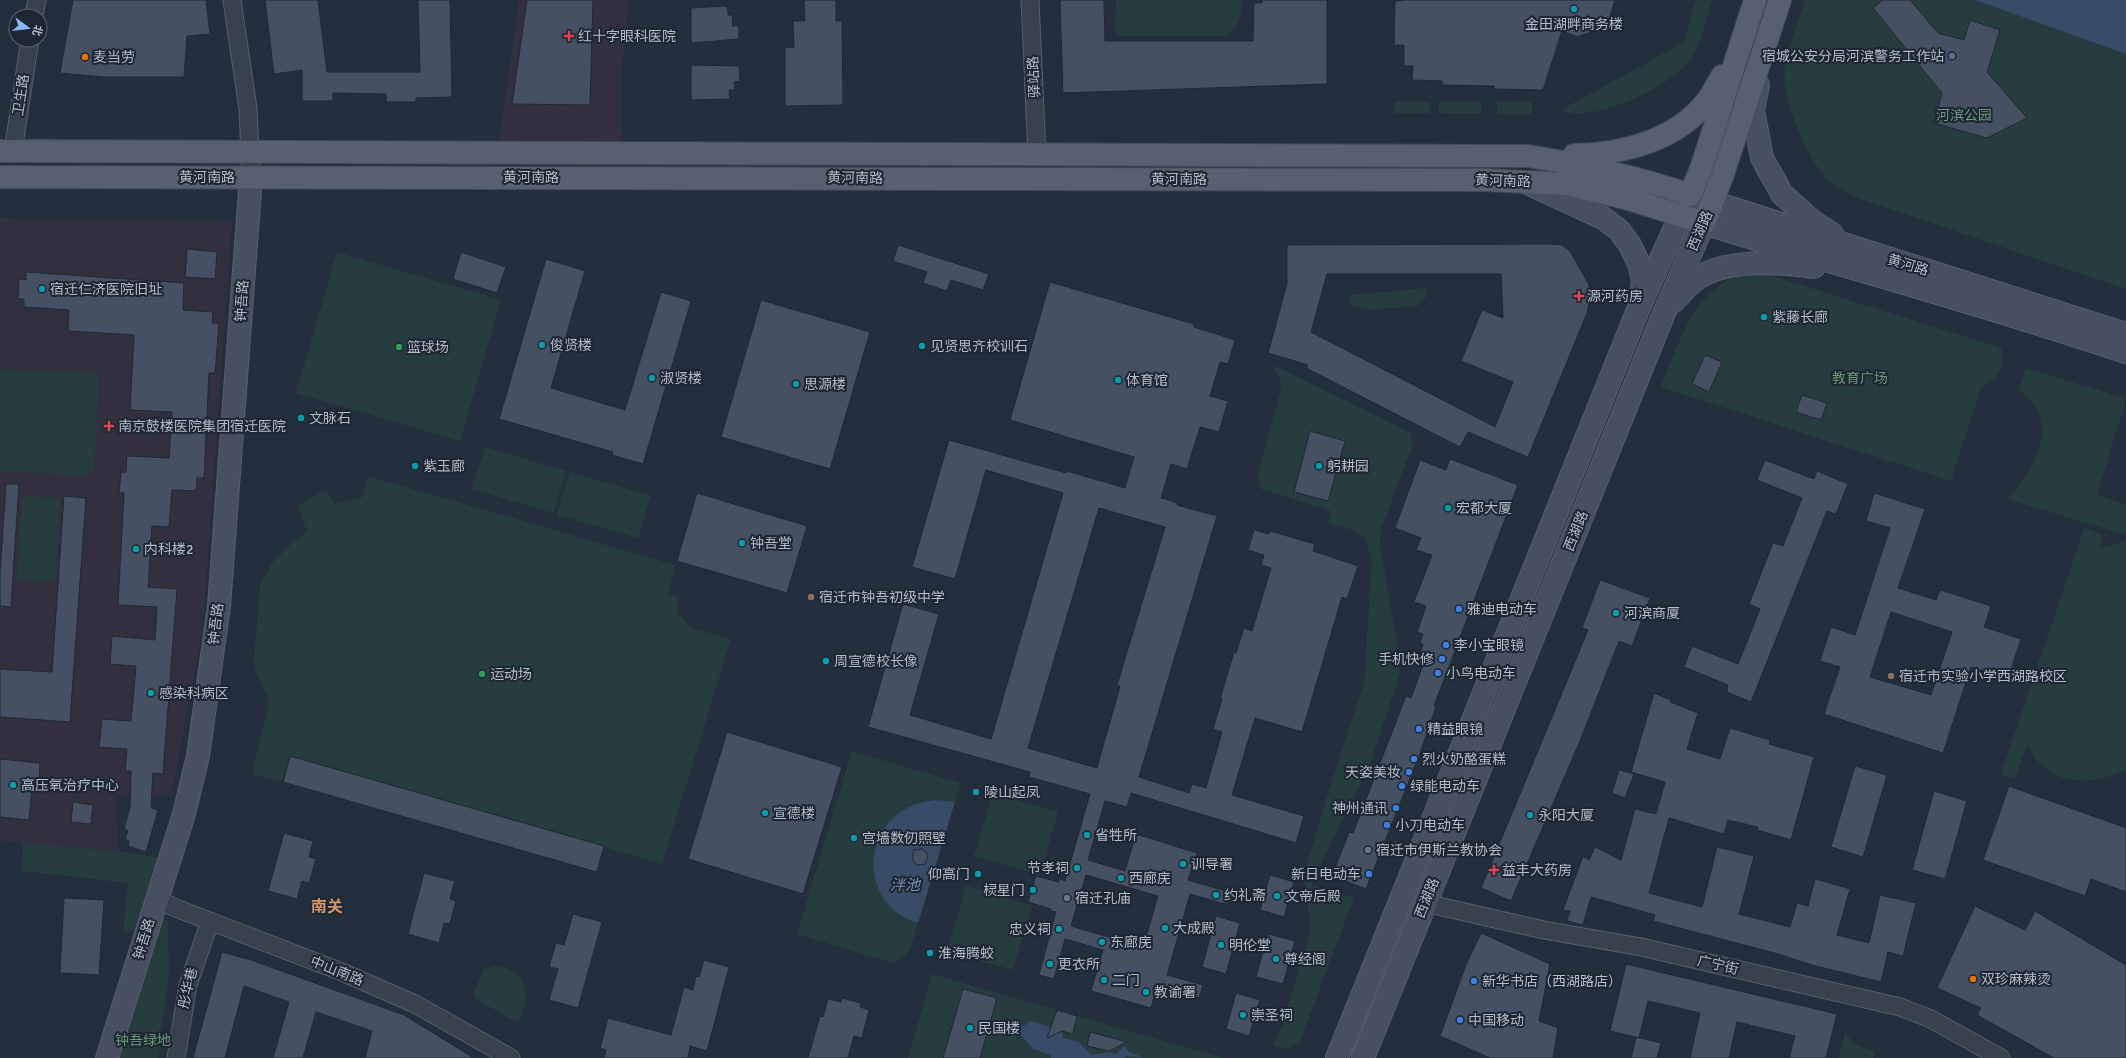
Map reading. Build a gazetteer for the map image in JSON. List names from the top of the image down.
{
  "streets": {
    "main road": [
      "黄河南路",
      "西湖路",
      "黄河路",
      "钟吾路"
    ],
    "street": [
      "驿站路",
      "卫生路",
      "广宁街",
      "中山南路",
      "彤华巷"
    ]
  },
  "crossings": [
    ["驿站路", "黄河南路"],
    ["卫生路", "黄河南路"],
    ["黄河南路", "西湖路"],
    ["黄河南路", "黄河路"],
    ["黄河南路", "钟吾路"],
    ["西湖路", "黄河路"],
    ["西湖路", "广宁街"],
    ["钟吾路", "中山南路"],
    ["中山南路", "彤华巷"]
  ],
  "districts": ["南关"],
  "water": ["泮池"],
  "parks": ["河滨公园", "教育广场", "钟吾绿地"],
  "places": {
    "other": [
      "金田湖畔商务楼",
      "宿城公安分局河滨警务工作站",
      "麦当劳",
      "宿迁仁济医院旧址",
      "紫藤长廊",
      "俊贤楼",
      "见贤思齐校训石",
      "篮球场",
      "淑贤楼",
      "体育馆",
      "思源楼",
      "文脉石",
      "紫玉廊",
      "躬耕园",
      "宏都大厦",
      "钟吾堂",
      "内科楼2",
      "宿迁市钟吾初级中学",
      "雅迪电动车",
      "河滨商厦",
      "李小宝眼镜",
      "手机快修",
      "周宣德校长像",
      "小鸟电动车",
      "运动场",
      "宿迁市实验小学西湖路校区",
      "感染科病区",
      "精益眼镜",
      "烈火奶酪蛋糕",
      "天姿美妆",
      "高压氧治疗中心",
      "绿能电动车",
      "陵山起凤",
      "神州通讯",
      "宣德楼",
      "永阳大厦",
      "小刀电动车",
      "省牲所",
      "宫墙数仞照壁",
      "宿迁市伊斯兰教协会",
      "训导署",
      "节孝祠",
      "仰高门",
      "新日电动车",
      "西廊庑",
      "棂星门",
      "约礼斋",
      "文帝后殿",
      "宿迁孔庙",
      "大成殿",
      "忠义祠",
      "东廊庑",
      "明伦堂",
      "淮海腾蛟",
      "尊经阁",
      "更衣所",
      "双珍麻辣烫",
      "二门",
      "新华书店（西湖路店）",
      "教谕署",
      "崇圣祠",
      "中国移动",
      "民国楼"
    ],
    "health": [
      "红十字眼科医院",
      "源河药房",
      "南京鼓楼医院集团宿迁医院",
      "益丰大药房"
    ]
  },
  "north": "right"
}
